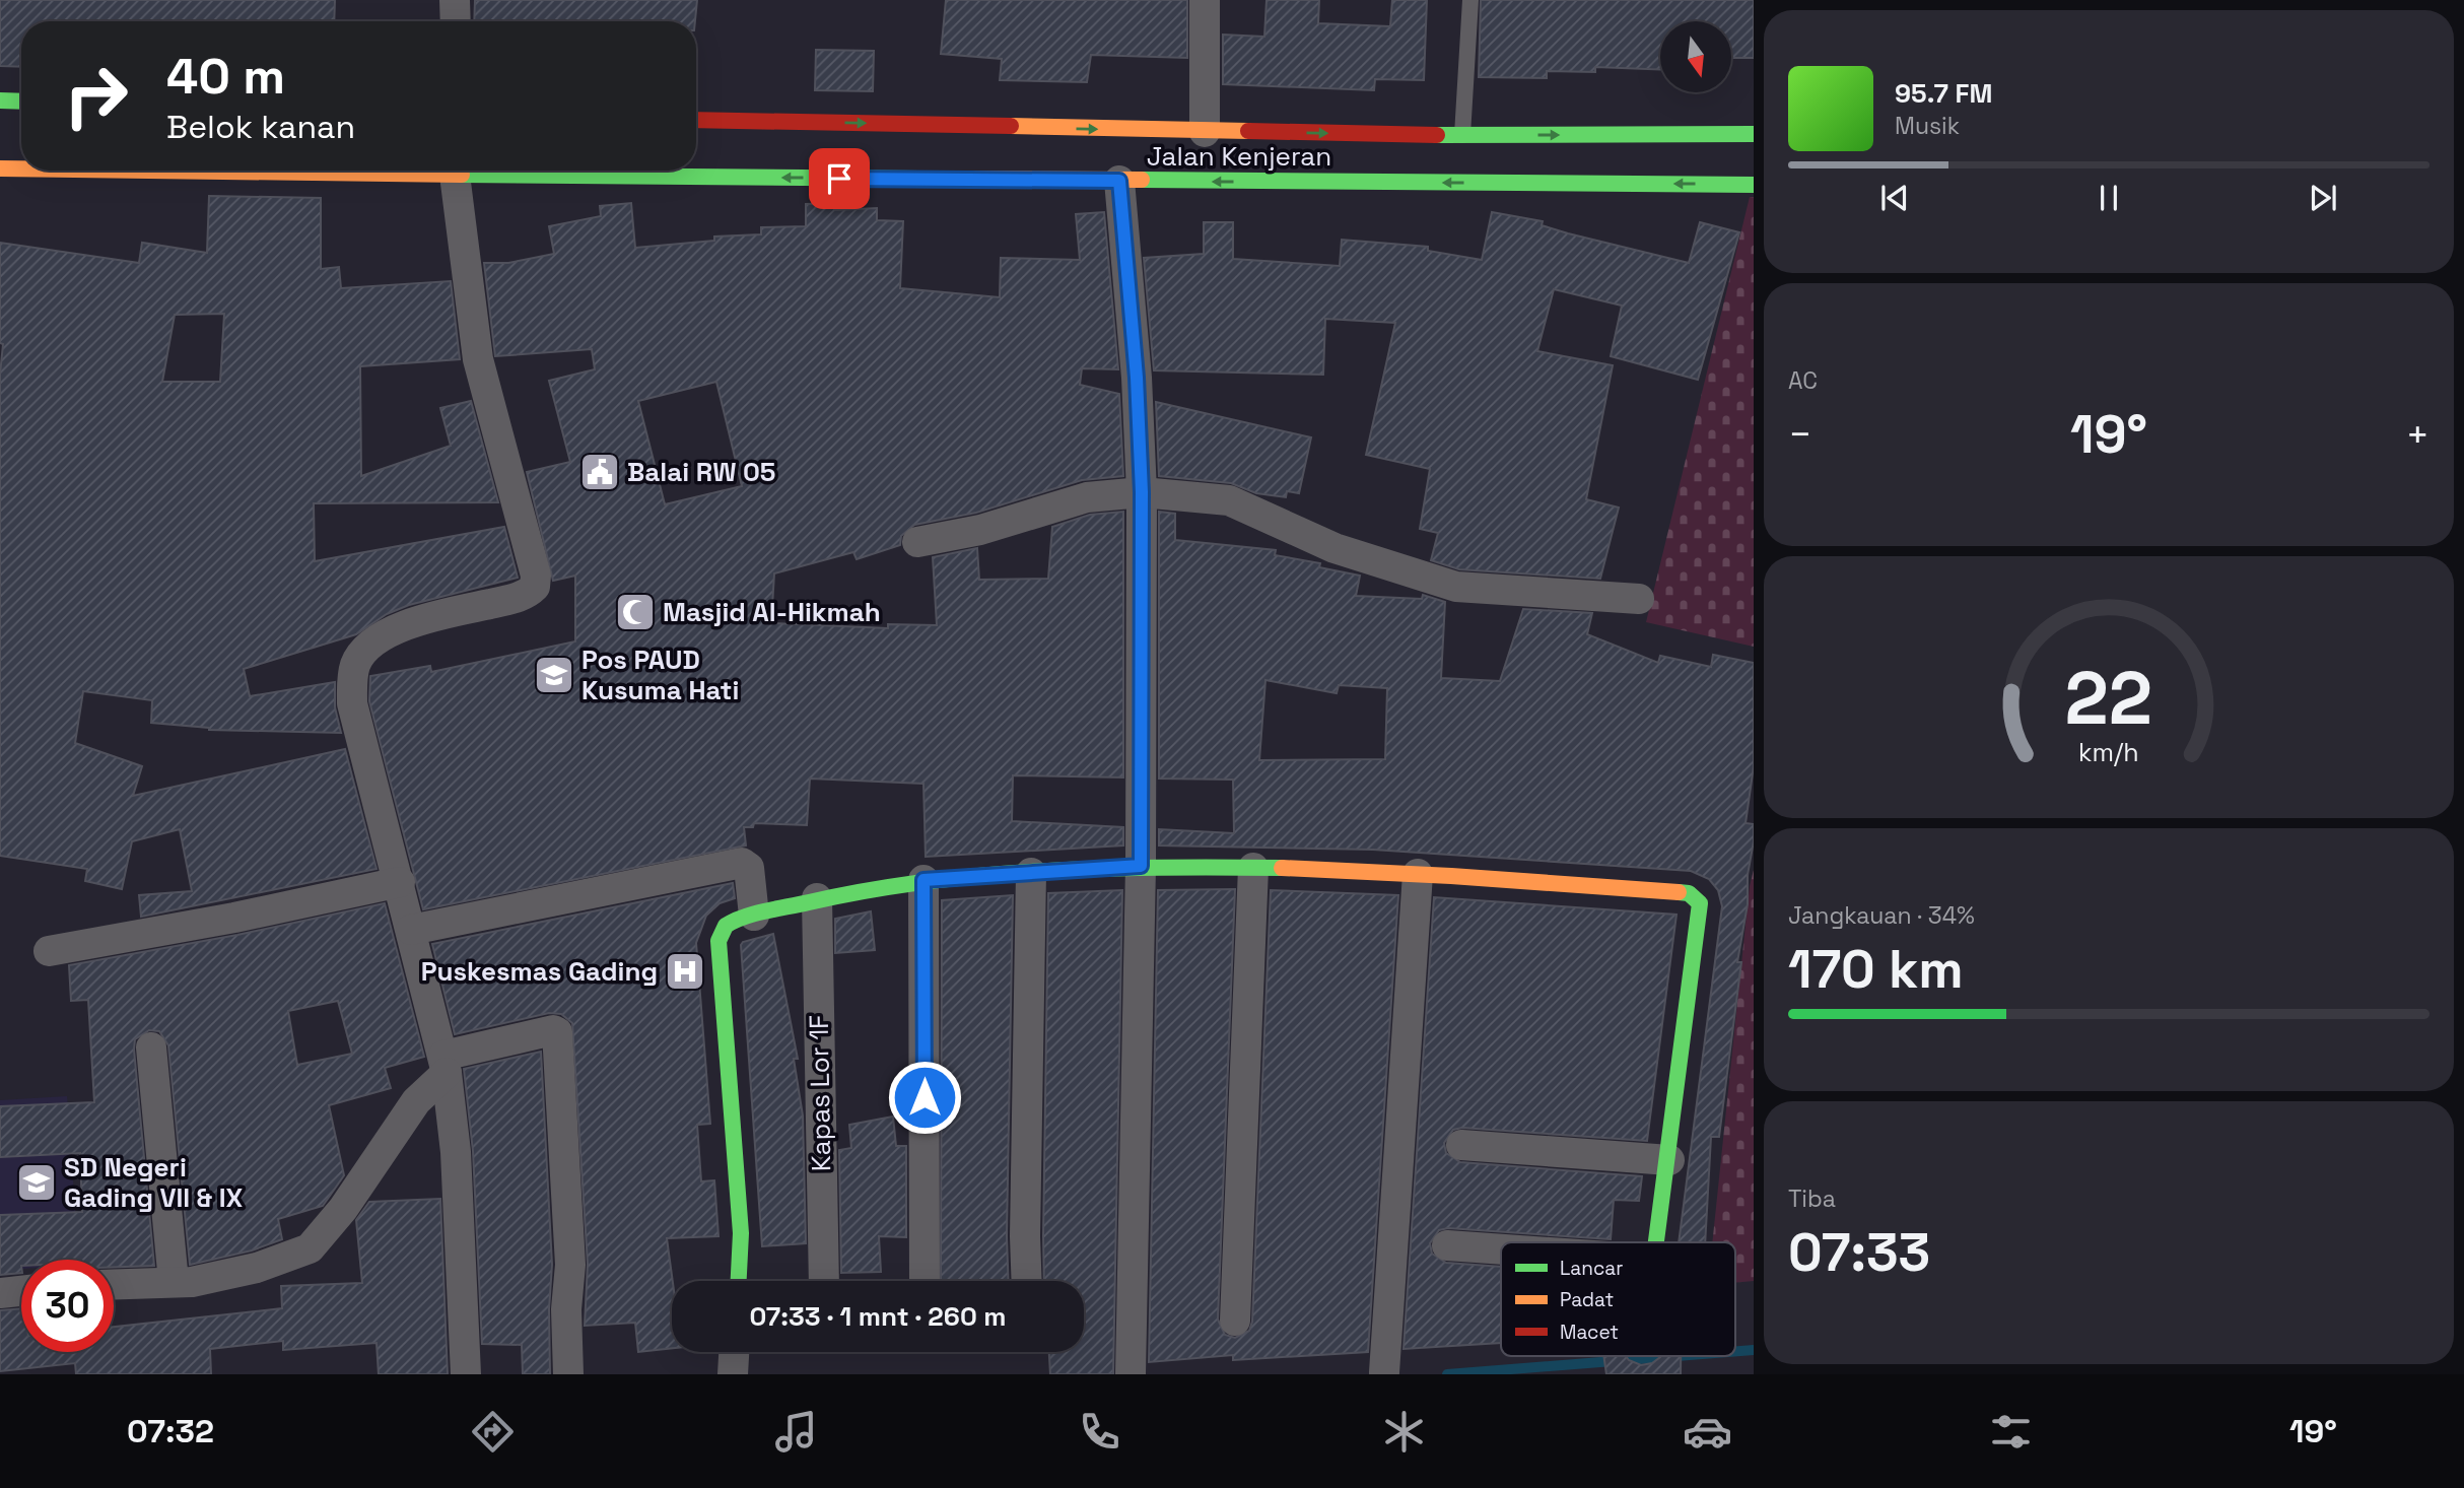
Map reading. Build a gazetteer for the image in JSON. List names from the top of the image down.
{
  "streets": {
    "main road": ["Jalan Kenjeran"],
    "street": ["Kapas Lor 1F"]
  },
  "places": {
    "public building": ["Balai RW 05"],
    "mosque": ["Masjid Al-Hikmah"],
    "school or university": ["Pos PAUD Kusuma Hati", "SD Negeri Gading VII & IX"],
    "hospital": ["Puskesmas Gading"]
  },
  "legend": ["Lancar", "Padat", "Macet"],
  "north": "bottom",
  "page": {
    "turn": ["40 m", "Belok kanan"],
    "song": ["95.7 FM", "Musik"],
    "tile": [
      "AC",
      ["Jangkauan · 34%", "170 km"],
      ["Tiba", "07:33"]
    ],
    "heat": ["−", "19°", "+"],
    "limit": "30",
    "trip": "07:33 · 1 mnt · 260 m",
    "tabs": ["07:32", "19°"],
    "gauge": ["22", "km/h"]
  }
}
